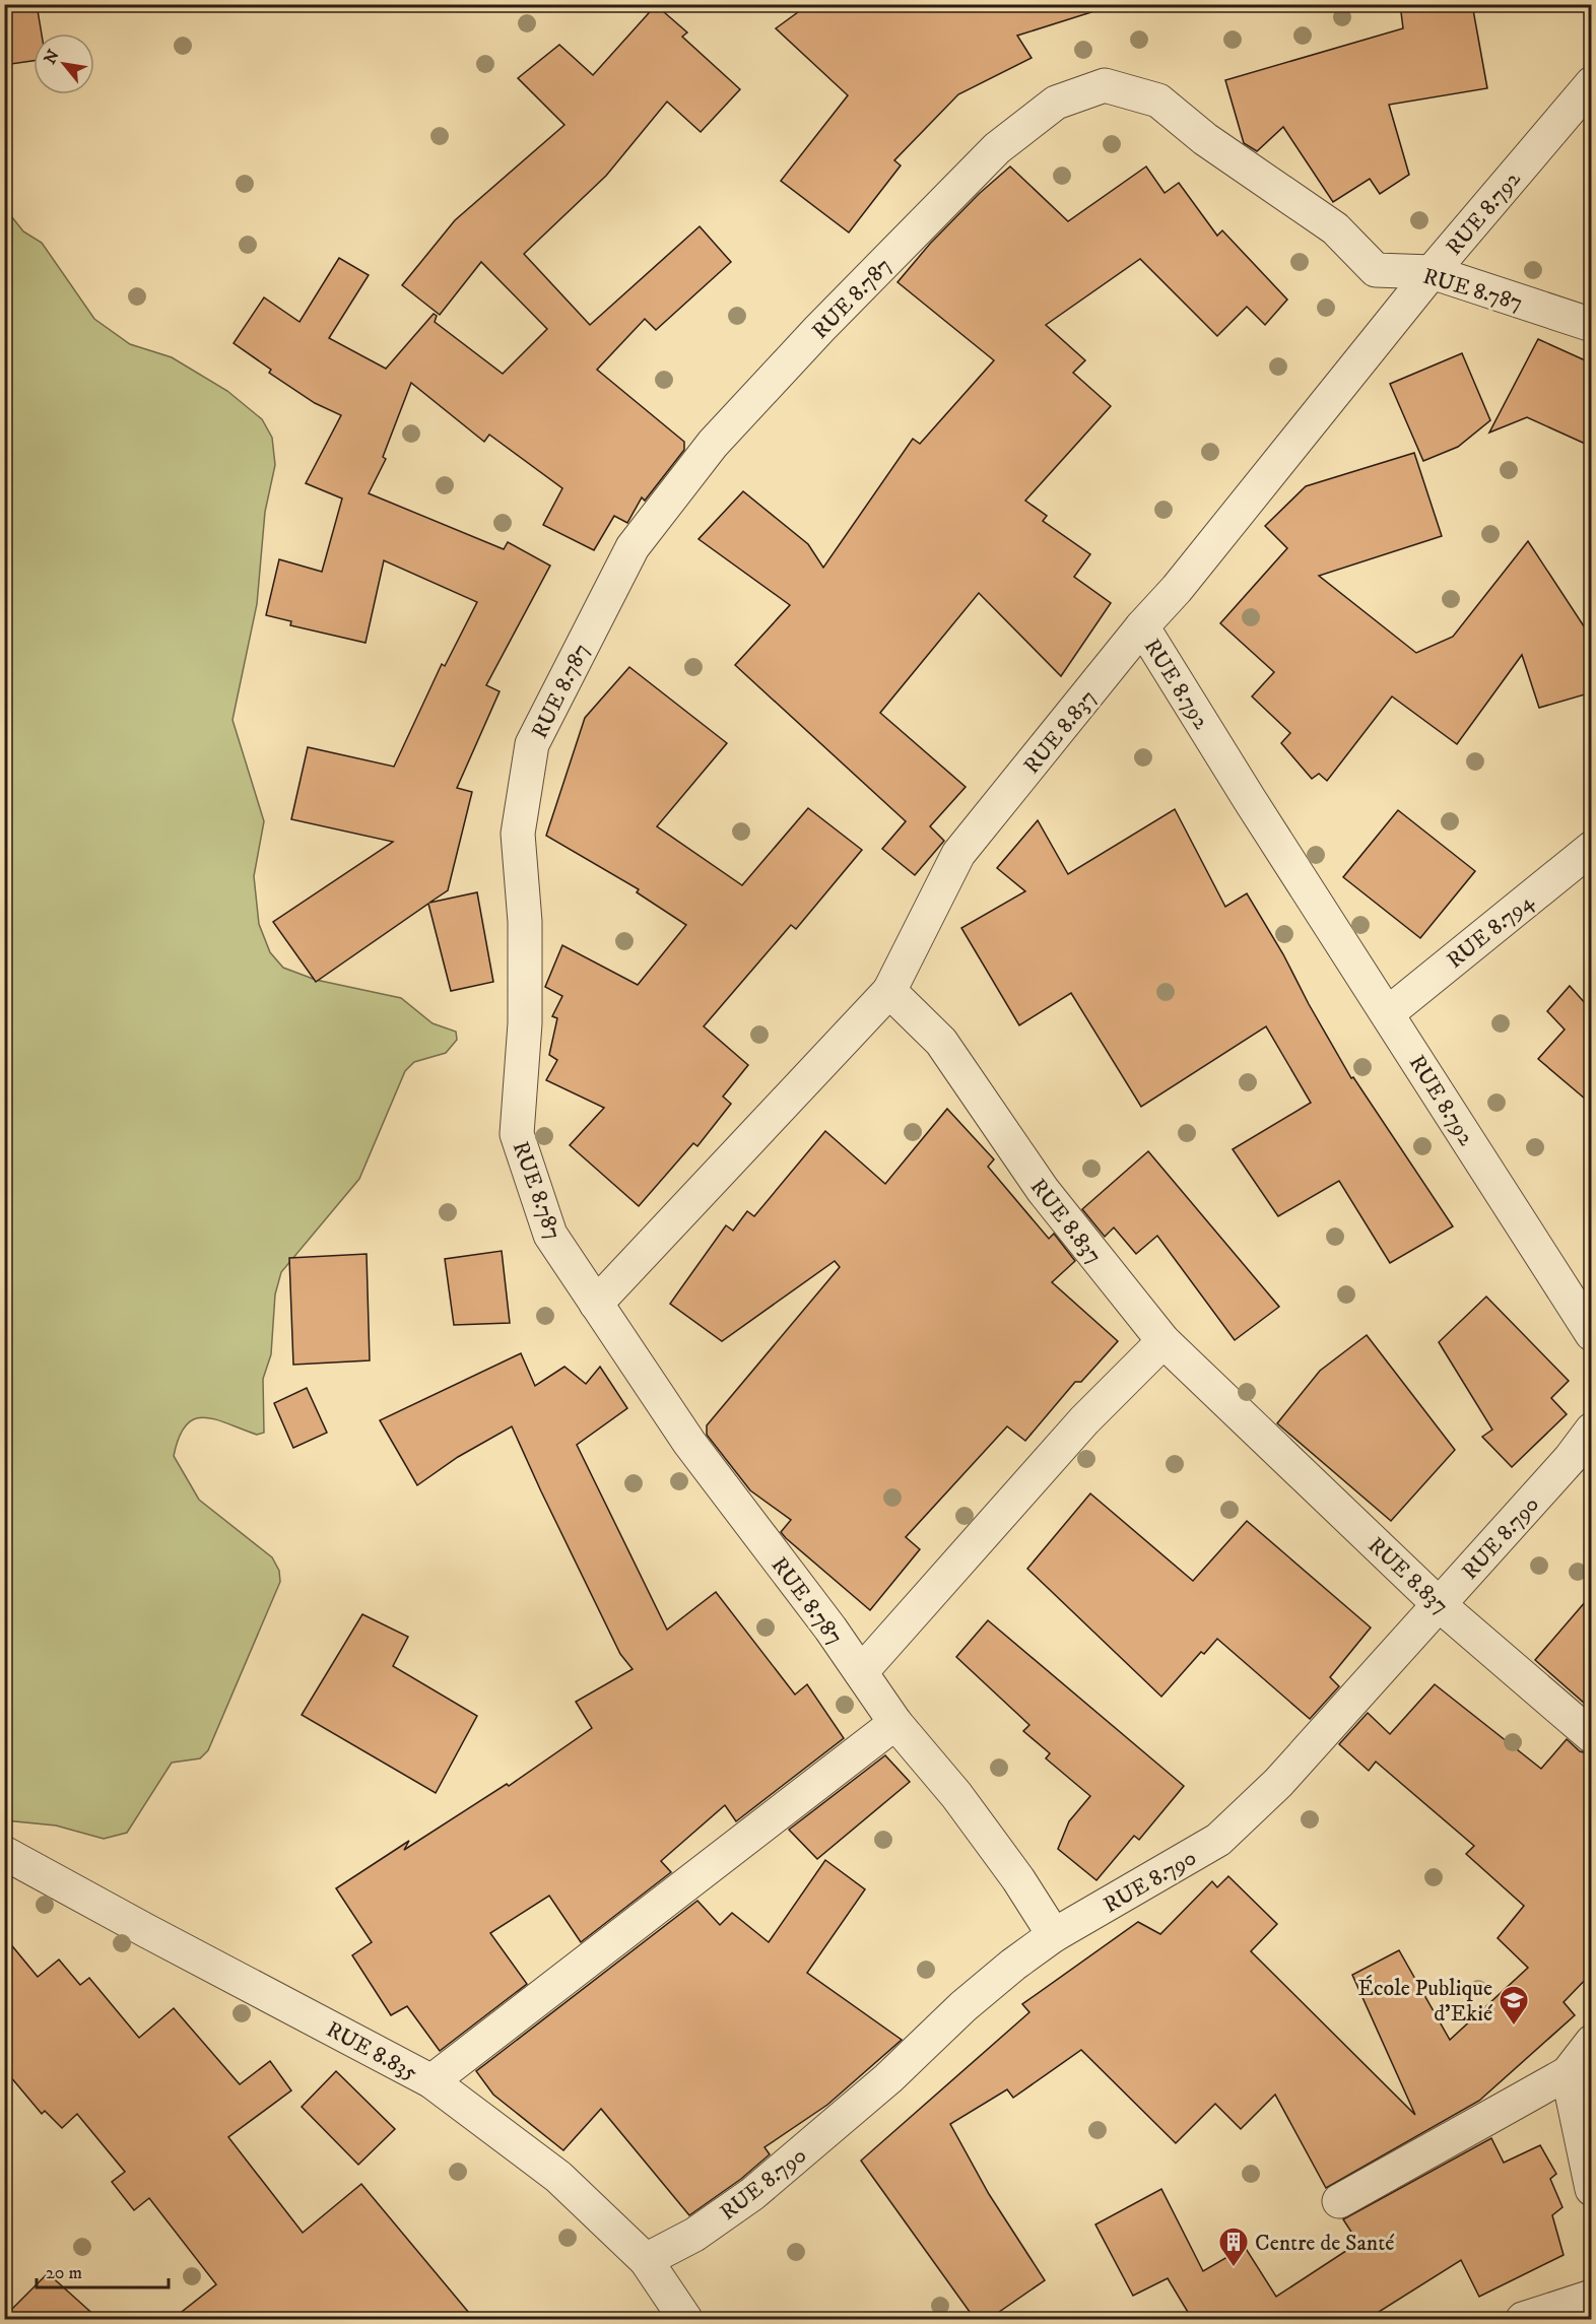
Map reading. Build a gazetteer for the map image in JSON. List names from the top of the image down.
{
  "streets": {
    "street": [
      "RUE 8.792",
      "RUE 8.787",
      "RUE 8.837",
      "RUE 8.794",
      "RUE 8.790",
      "RUE 8.835"
    ]
  },
  "crossings": [
    ["RUE 8.792", "RUE 8.787"],
    ["RUE 8.792", "RUE 8.837"],
    ["RUE 8.792", "RUE 8.794"],
    ["RUE 8.787", "RUE 8.790"],
    ["RUE 8.837", "RUE 8.790"],
    ["RUE 8.790", "RUE 8.835"]
  ],
  "places": {
    "school or university": ["École Publique d'Ekié"],
    "building": ["Centre de Santé"]
  },
  "scale_bar": "20 m",
  "north": "top left"
}
